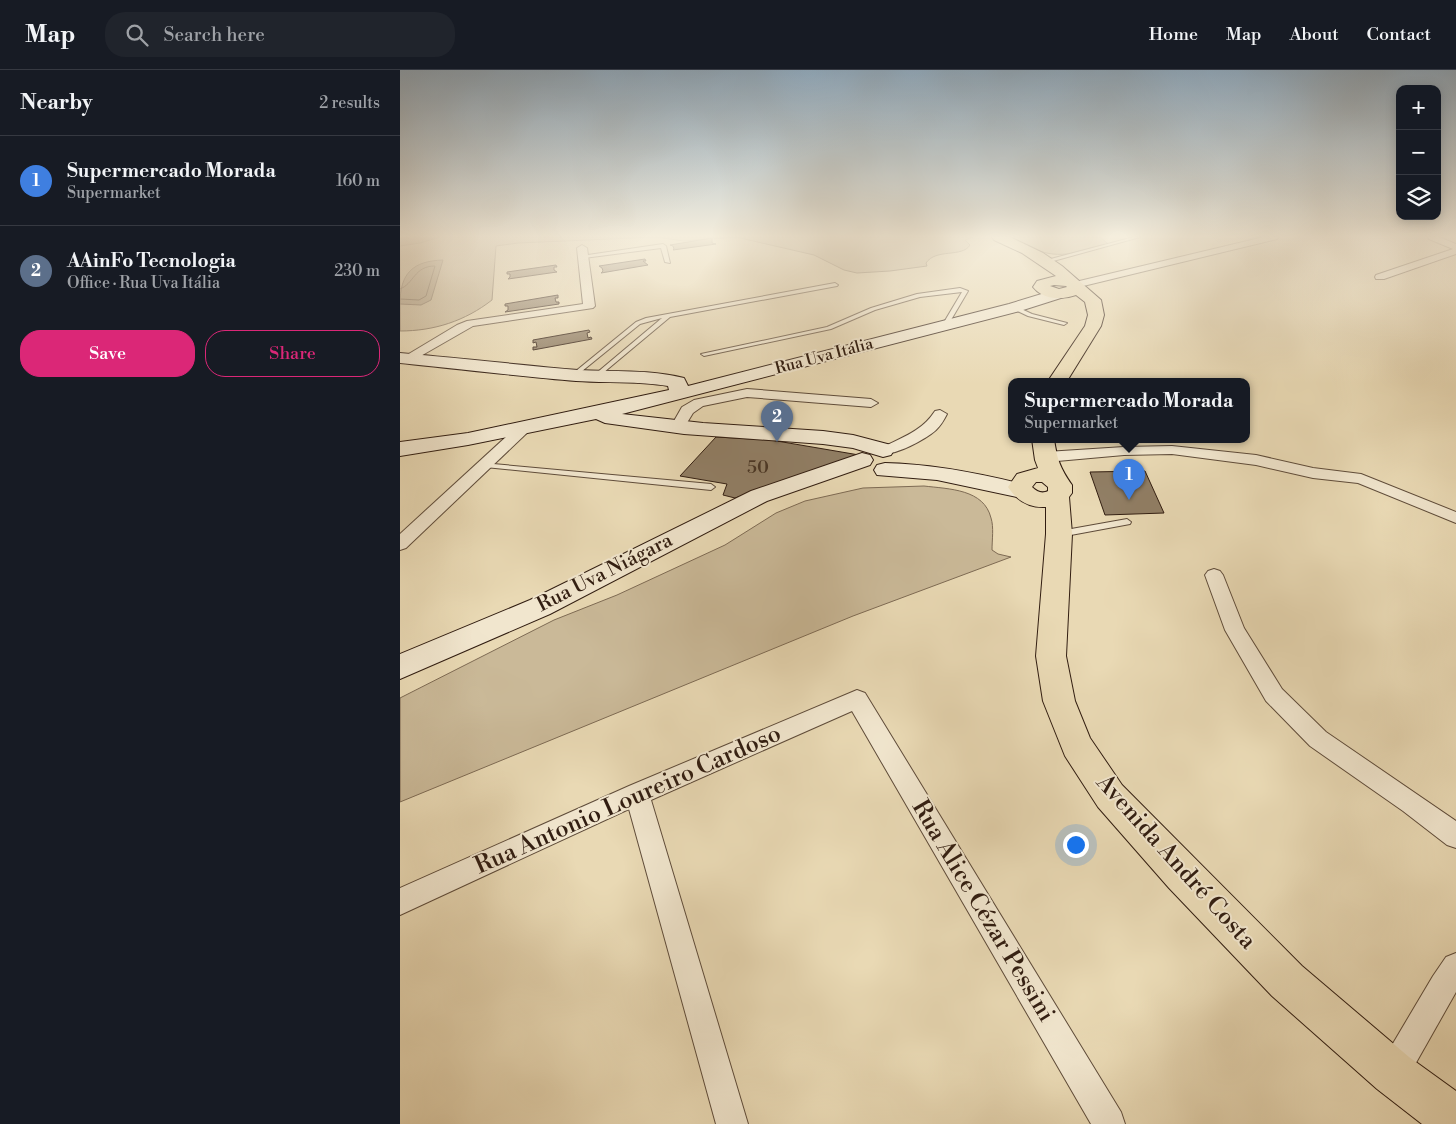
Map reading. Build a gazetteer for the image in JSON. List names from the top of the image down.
{
  "streets": {
    "main road": ["Avenida André Costa"],
    "street": [
      "Rua Uva Itália",
      "Rua Uva Niágara",
      "Rua Antonio Loureiro Cardoso",
      "Rua Alice Cézar Pessini"
    ]
  },
  "crossings": [
    ["Rua Uva Niágara", "Avenida André Costa"],
    ["Rua Antonio Loureiro Cardoso", "Rua Alice Cézar Pessini"]
  ],
  "house_numbers": ["50"],
  "page": {
    "header": "Map",
    "search": "Search here",
    "nav": [
      "Home",
      "Map",
      "About",
      "Contact"
    ],
    "heading": ["Nearby", "2 results"],
    "map_buttons": ["+", "−"],
    "list": [
      {
        "mark": "1",
        "name": "Supermercado Morada",
        "note": "Supermarket",
        "value": "160 m"
      },
      {
        "mark": "2",
        "name": "AAinFo Tecnologia",
        "note": "Office · Rua Uva Itália",
        "value": "230 m"
      }
    ],
    "buttons": ["Save", "Share"],
    "popup": ["Supermercado Morada", "Supermarket"],
    "pins": ["2", "1"]
  }
}
